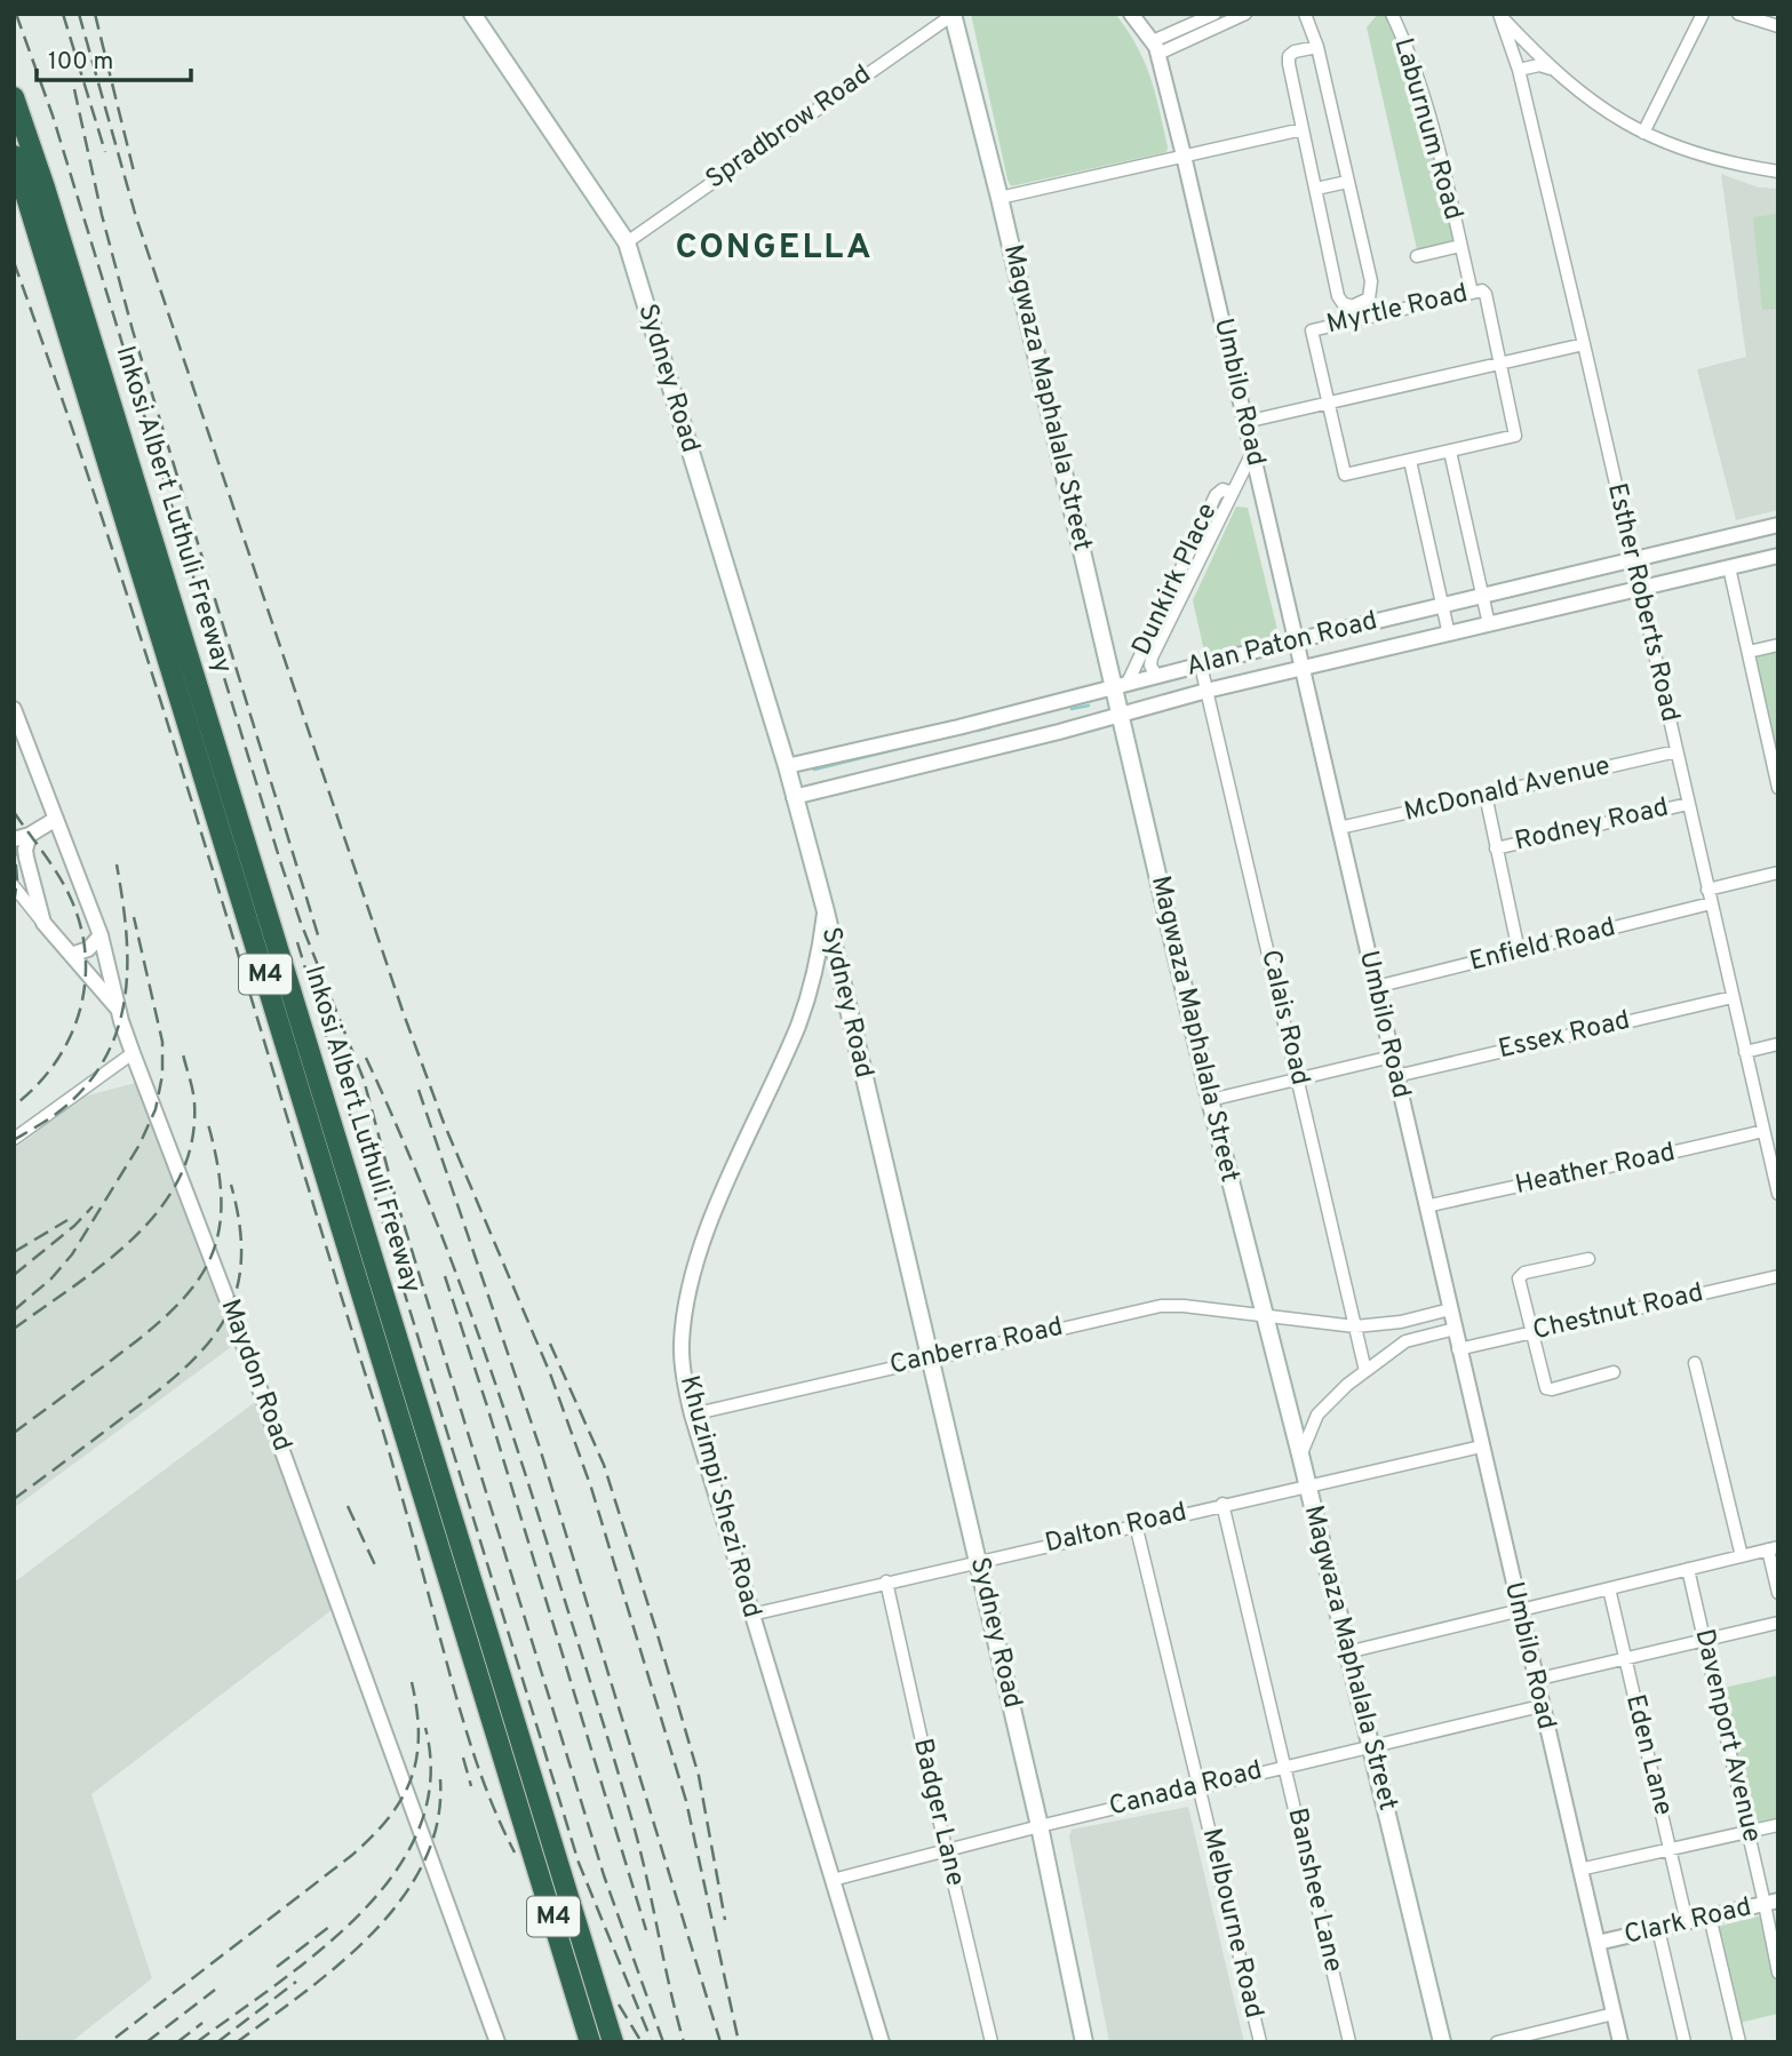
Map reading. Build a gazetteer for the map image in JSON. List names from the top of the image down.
{
  "streets": {
    "highway": ["Inkosi Albert Luthuli Freeway", "M4"],
    "main road": ["Sydney Road", "Magwaza Maphalala Street"],
    "street": [
      "Spradbrow Road",
      "Laburnum Road",
      "Myrtle Road",
      "Umbilo Road",
      "Dunkirk Place",
      "Esther Roberts Road",
      "Alan Paton Road",
      "McDonald Avenue",
      "Rodney Road",
      "Enfield Road",
      "Calais Road",
      "Essex Road",
      "Heather Road",
      "Chestnut Road",
      "Canberra Road",
      "Maydon Road",
      "Khuzimpi Shezi Road",
      "Dalton Road",
      "Davenport Avenue",
      "Eden Lane",
      "Canada Road",
      "Badger Lane",
      "Banshee Lane",
      "Clark Road",
      "Melbourne Road"
    ]
  },
  "crossings": [
    ["Spradbrow Road", "Sydney Road"],
    ["Spradbrow Road", "Magwaza Maphalala Street"],
    ["Laburnum Road", "Myrtle Road"],
    ["Sydney Road", "Alan Paton Road"],
    ["Sydney Road", "Canberra Road"],
    ["Sydney Road", "Khuzimpi Shezi Road"],
    ["Sydney Road", "Dalton Road"],
    ["Sydney Road", "Canada Road"],
    ["Umbilo Road", "Dunkirk Place"],
    ["Umbilo Road", "Alan Paton Road"],
    ["Umbilo Road", "McDonald Avenue"],
    ["Umbilo Road", "Enfield Road"],
    ["Umbilo Road", "Essex Road"],
    ["Umbilo Road", "Heather Road"],
    ["Umbilo Road", "Chestnut Road"],
    ["Umbilo Road", "Canberra Road"],
    ["Umbilo Road", "Dalton Road"],
    ["Umbilo Road", "Canada Road"],
    ["Umbilo Road", "Clark Road"],
    ["Magwaza Maphalala Street", "Dunkirk Place"],
    ["Magwaza Maphalala Street", "Alan Paton Road"],
    ["Magwaza Maphalala Street", "Canberra Road"],
    ["Magwaza Maphalala Street", "Dalton Road"],
    ["Magwaza Maphalala Street", "Canada Road"],
    ["Dunkirk Place", "Alan Paton Road"],
    ["Esther Roberts Road", "Alan Paton Road"],
    ["Esther Roberts Road", "McDonald Avenue"],
    ["Esther Roberts Road", "Rodney Road"],
    ["Esther Roberts Road", "Enfield Road"],
    ["Esther Roberts Road", "Essex Road"],
    ["Esther Roberts Road", "Heather Road"],
    ["Alan Paton Road", "Calais Road"],
    ["Calais Road", "Canberra Road"],
    ["Canberra Road", "Khuzimpi Shezi Road"],
    ["Khuzimpi Shezi Road", "Dalton Road"],
    ["Khuzimpi Shezi Road", "Canada Road"],
    ["Dalton Road", "Badger Lane"],
    ["Dalton Road", "Banshee Lane"],
    ["Dalton Road", "Melbourne Road"],
    ["Davenport Avenue", "Clark Road"],
    ["Eden Lane", "Clark Road"],
    ["Canada Road", "Badger Lane"],
    ["Canada Road", "Banshee Lane"],
    ["Canada Road", "Melbourne Road"]
  ],
  "districts": ["CONGELLA"],
  "scale_bar": "100 m"
}
